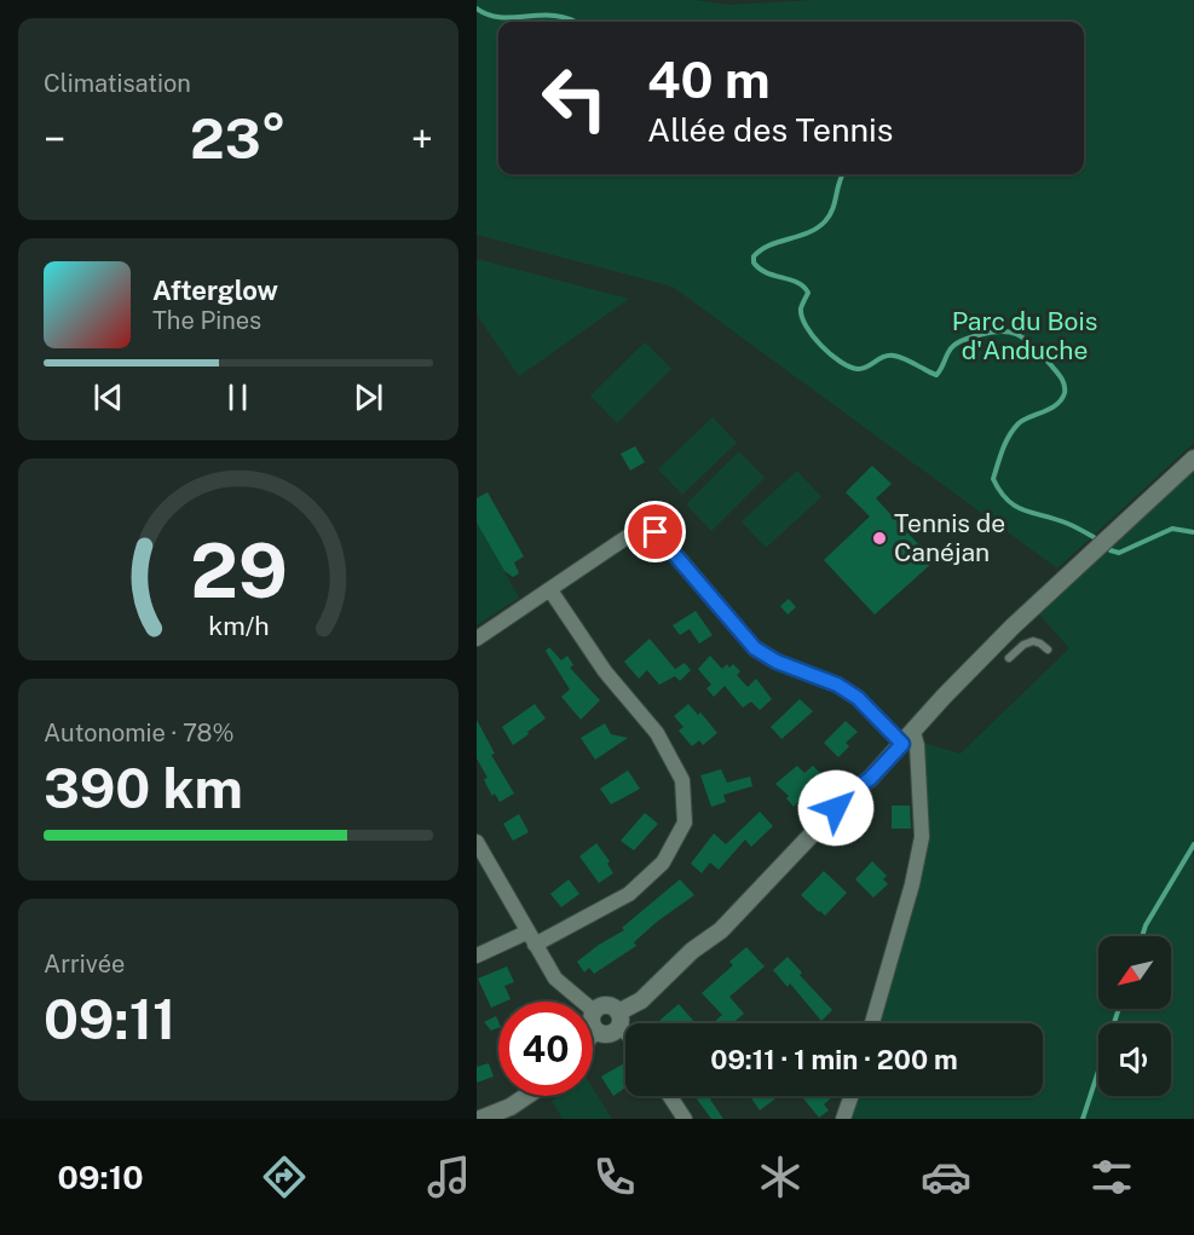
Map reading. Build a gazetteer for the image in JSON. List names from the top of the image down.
{
  "parks": ["Parc du Bois d'Anduche"],
  "places": ["Tennis de Canéjan"],
  "north": "bottom left",
  "page": {
    "tile": [
      "Climatisation",
      ["Autonomie · 78%", "390 km"],
      ["Arrivée", "09:11"]
    ],
    "turn": ["40 m", "Allée des Tennis"],
    "heat": ["−", "23°", "+"],
    "song": ["Afterglow", "The Pines"],
    "limit": "40",
    "trip": "09:11 · 1 min · 200 m",
    "tabs": "09:10",
    "gauge": ["29", "km/h"]
  }
}
